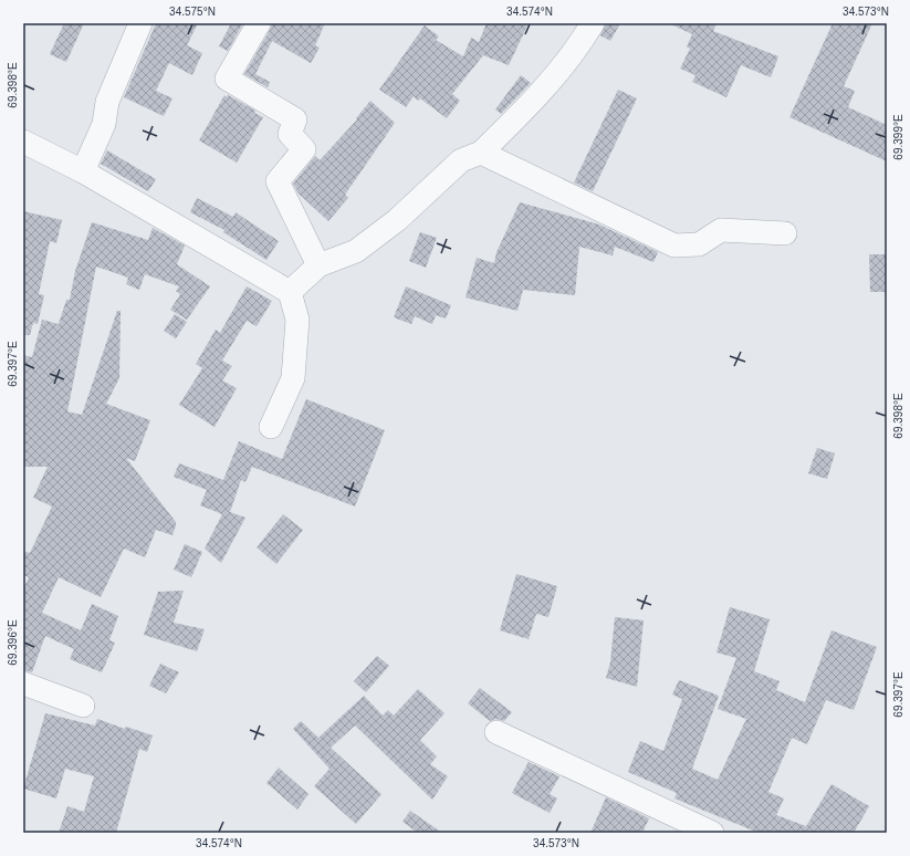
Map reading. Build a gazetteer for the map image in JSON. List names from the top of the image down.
{
  "coordinates": [
    "34.575°N",
    "34.574°N",
    "34.573°N",
    "69.398°E",
    "69.399°E",
    "69.397°E",
    "69.396°E"
  ]
}
